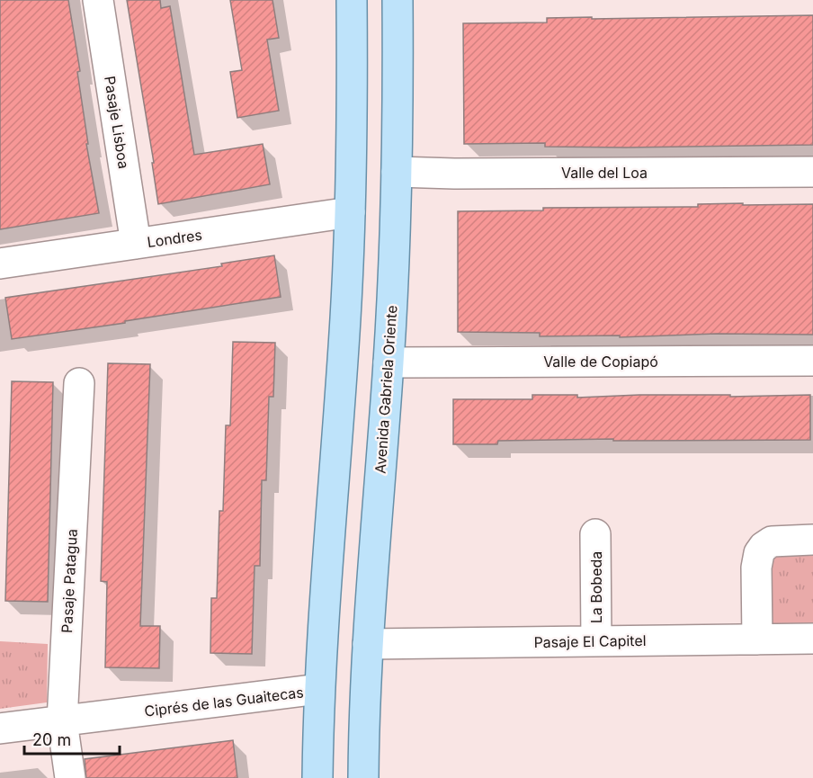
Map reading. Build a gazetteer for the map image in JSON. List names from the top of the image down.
{
  "streets": {
    "main road": ["Avenida Gabriela Oriente"],
    "street": [
      "Pasaje Lisboa",
      "Valle del Loa",
      "Londres",
      "Valle de Copiapó",
      "Pasaje Patagua",
      "La Bobeda",
      "Pasaje El Capitel",
      "Ciprés de las Guaitecas"
    ]
  },
  "crossings": [
    ["Pasaje Lisboa", "Londres"],
    ["Valle del Loa", "Avenida Gabriela Oriente"],
    ["Valle de Copiapó", "Avenida Gabriela Oriente"],
    ["Avenida Gabriela Oriente", "Pasaje El Capitel"],
    ["Pasaje Patagua", "Ciprés de las Guaitecas"],
    ["La Bobeda", "Pasaje El Capitel"]
  ],
  "scale_bar": "20 m"
}
